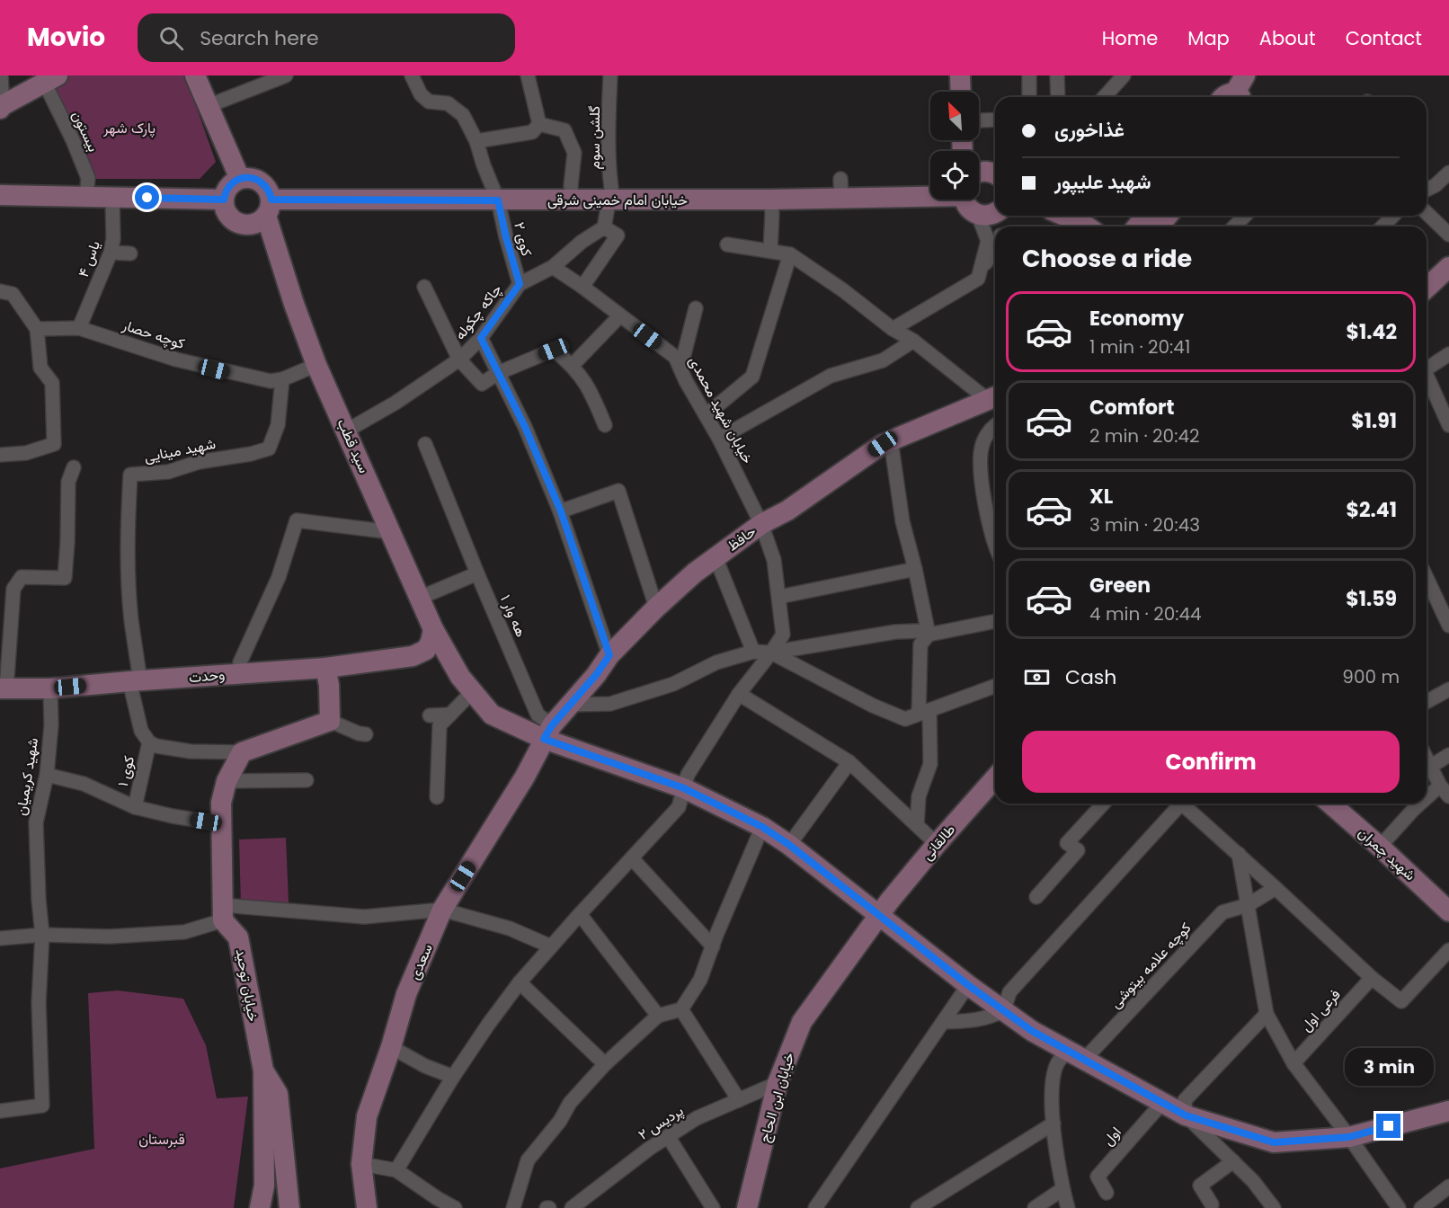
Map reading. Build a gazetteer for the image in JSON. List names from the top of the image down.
{
  "streets": {
    "main road": [
      "خیابان امام خمینی شرقی",
      "سید قطب",
      "حافظ",
      "وحدت",
      "طالقانی",
      "شهید چمران",
      "سعدی",
      "خیابان توحید",
      "خیابان ابن الحاج"
    ],
    "street": [
      "بیستون",
      "گلشن سوم",
      "کوی ۲",
      "یاس ۴",
      "چاکه چکوله",
      "کوچه حصار",
      "خیابان شهید محمدی",
      "شهید مینایی",
      "هه وار ۱",
      "کوی ۱",
      "شهید کریمیان",
      "کوچه علامه بیتوشی",
      "فرعی اول",
      "پردیس ۲",
      "اول"
    ]
  },
  "crossings": [
    ["گلشن سوم", "خیابان امام خمینی شرقی"],
    ["خیابان امام خمینی شرقی", "کوی ۲"],
    ["خیابان امام خمینی شرقی", "سید قطب"],
    ["کوی ۲", "چاکه چکوله"],
    ["یاس ۴", "کوچه حصار"],
    ["چاکه چکوله", "خیابان شهید محمدی"],
    ["چاکه چکوله", "سید قطب"],
    ["کوچه حصار", "شهید مینایی"],
    ["خیابان شهید محمدی", "حافظ"],
    ["شهید مینایی", "وحدت"],
    ["حافظ", "هه وار ۱"],
    ["حافظ", "سعدی"],
    ["هه وار ۱", "سعدی"],
    ["وحدت", "شهید کریمیان"],
    ["طالقانی", "خیابان ابن الحاج"],
    ["خیابان ابن الحاج", "پردیس ۲"]
  ],
  "parks": ["پارک شهر", "قبرستان"],
  "north": "top left",
  "page": {
    "header": "Movio",
    "search": "Search here",
    "nav": [
      "Home",
      "Map",
      "About",
      "Contact"
    ],
    "banner": ["غذاخوری", "شهید علیپور"],
    "heading": "Choose a ride",
    "list": [
      {
        "name": "Economy",
        "note": "1 min · 20:41",
        "value": "$1.42"
      },
      {
        "name": "Comfort",
        "note": "2 min · 20:42",
        "value": "$1.91"
      },
      {
        "name": "XL",
        "note": "3 min · 20:43",
        "value": "$2.41"
      },
      {
        "name": "Green",
        "note": "4 min · 20:44",
        "value": "$1.59"
      }
    ],
    "pay": ["Cash", "900 m"],
    "buttons": "Confirm",
    "bubble": "3 min"
  }
}
